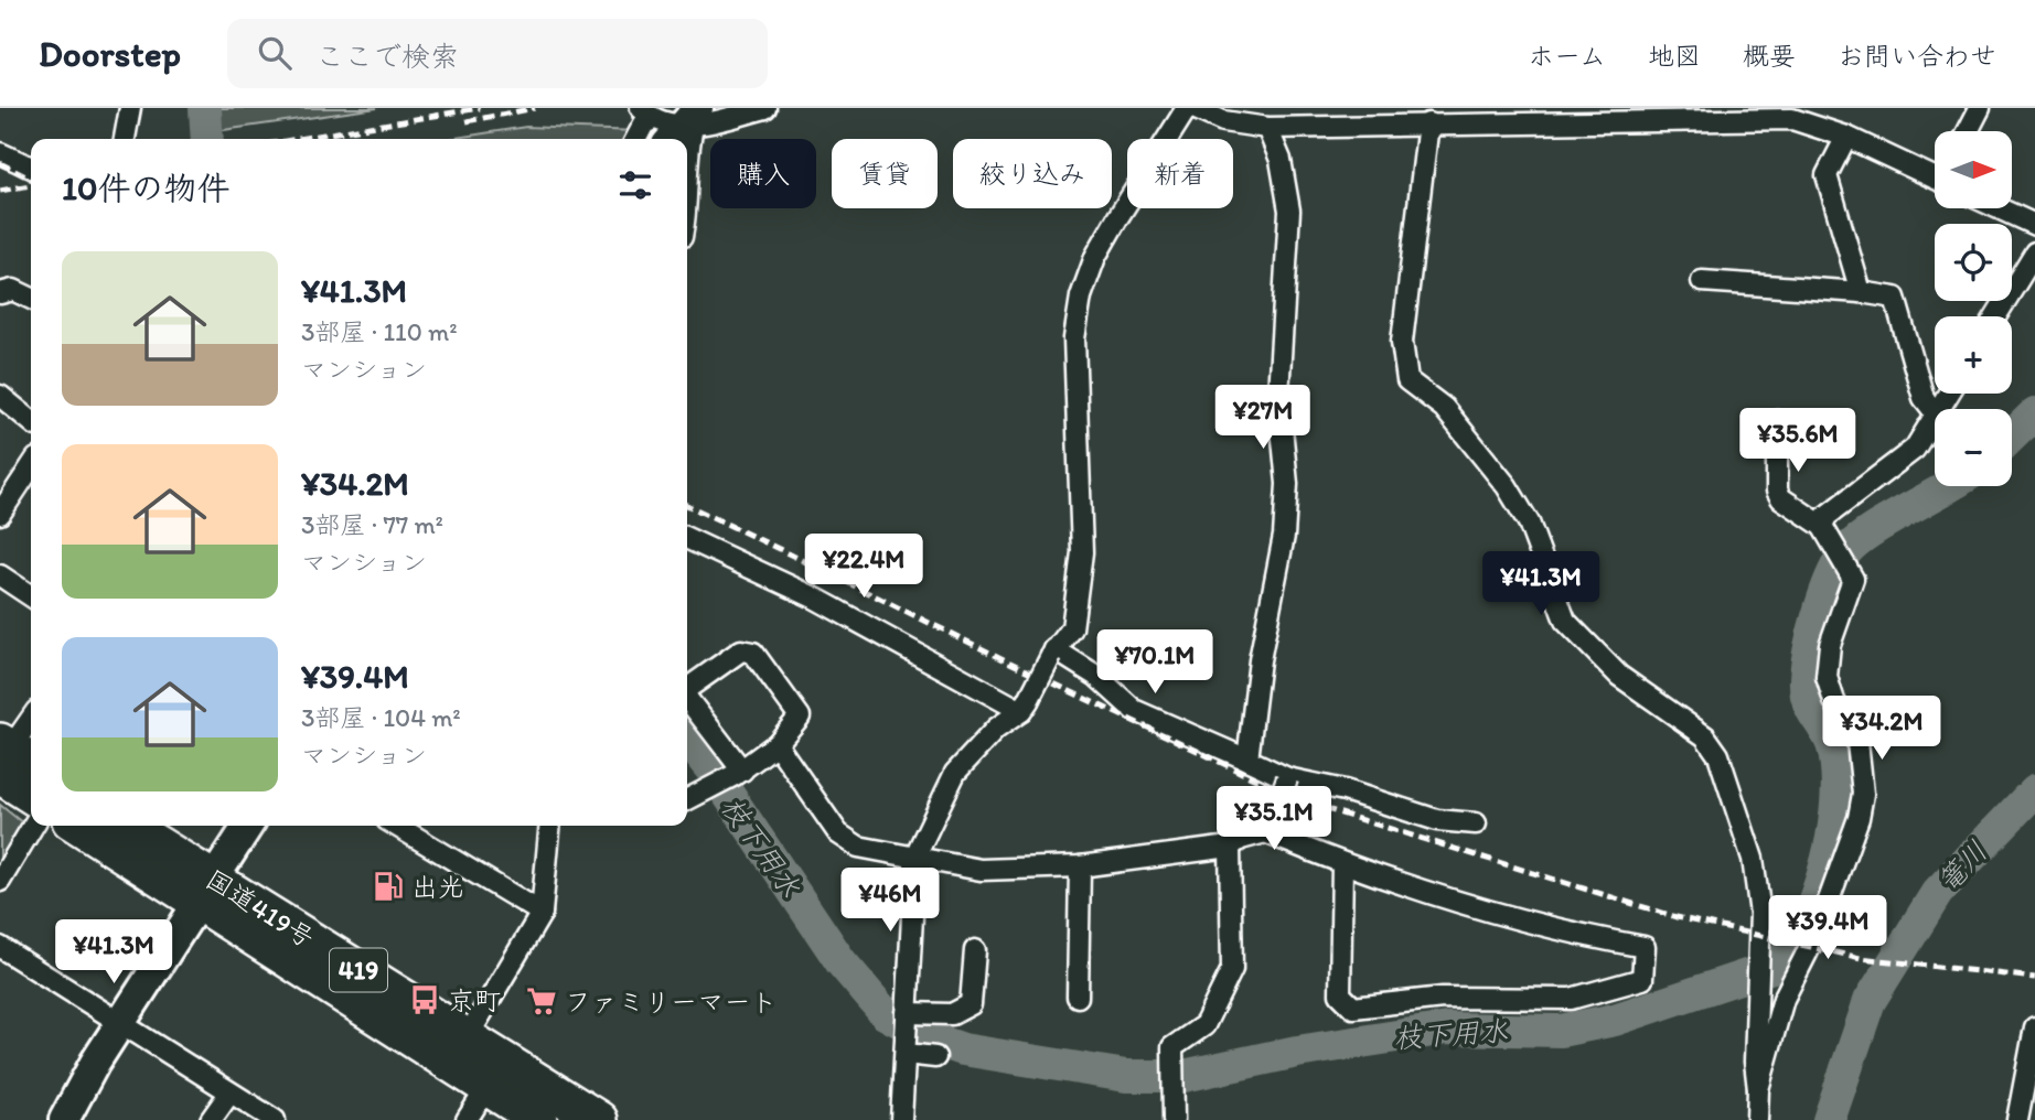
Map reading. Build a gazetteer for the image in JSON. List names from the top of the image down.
{
  "streets": {
    "highway": ["国道419号", "419"]
  },
  "water": ["枝下用水", "篭川"],
  "places": {
    "fuel station": ["出光"],
    "bus stop": ["京町"],
    "supermarket": ["ファミリーマート"]
  },
  "north": "right",
  "page": {
    "header": "Doorstep",
    "search": "ここで検索",
    "nav": [
      "ホーム",
      "地図",
      "概要",
      "お問い合わせ"
    ],
    "map_buttons": ["+", "−"],
    "chip": [
      "購入",
      "賃貸",
      "絞り込み",
      "新着"
    ],
    "heading": "10件の物件",
    "list": [
      {
        "name": "¥41.3M",
        "note": "3部屋 · 110 m² · マンション"
      },
      {
        "name": "¥34.2M",
        "note": "3部屋 · 77 m² · マンション"
      },
      {
        "name": "¥39.4M",
        "note": "3部屋 · 104 m² · マンション"
      }
    ],
    "price": [
      "¥27M",
      "¥35.6M",
      "¥22.4M",
      "¥41.3M",
      "¥70.1M",
      "¥34.2M",
      "¥35.1M",
      "¥46M",
      "¥39.4M",
      "¥41.3M"
    ]
  }
}
